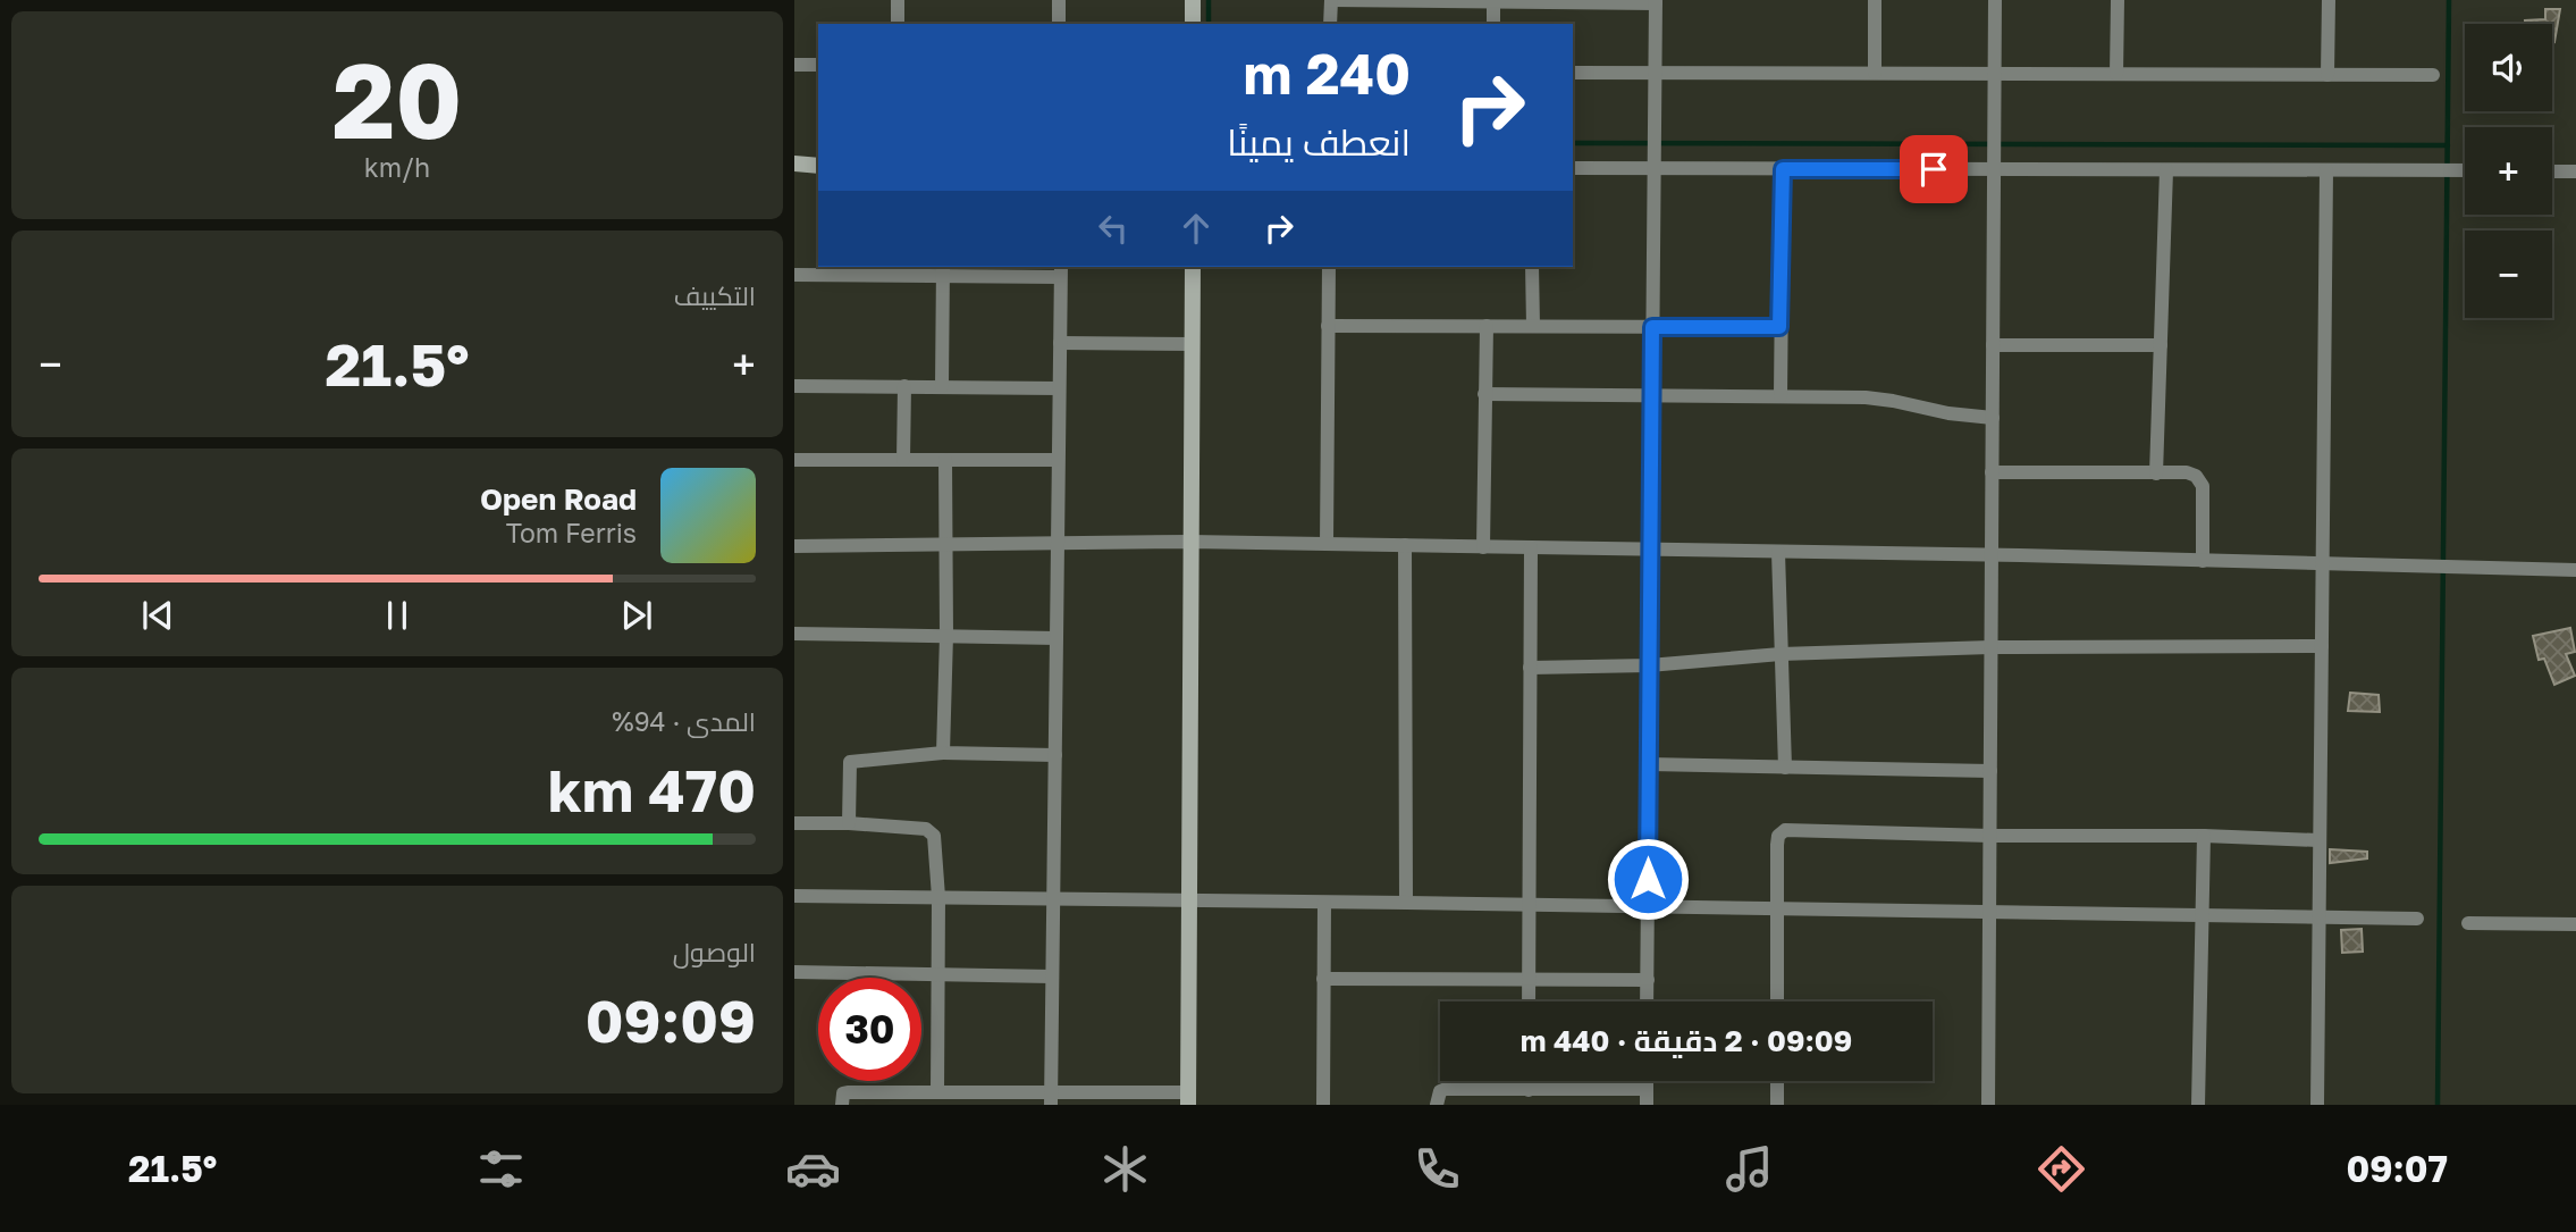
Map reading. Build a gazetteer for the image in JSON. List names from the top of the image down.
{
  "page": {
    "tile": [
      ["20", "km/h"],
      "التكييف",
      ["المدى · 94%", "470 km"],
      ["الوصول", "09:09"]
    ],
    "map_buttons": ["+", "−"],
    "turn": ["240 m", "انعطف يمينًا"],
    "heat": ["−", "21.5°", "+"],
    "song": ["Open Road", "Tom Ferris"],
    "limit": "30",
    "trip": "09:09 · 2 دقيقة · 440 m",
    "tabs": ["09:07", "21.5°"]
  }
}
